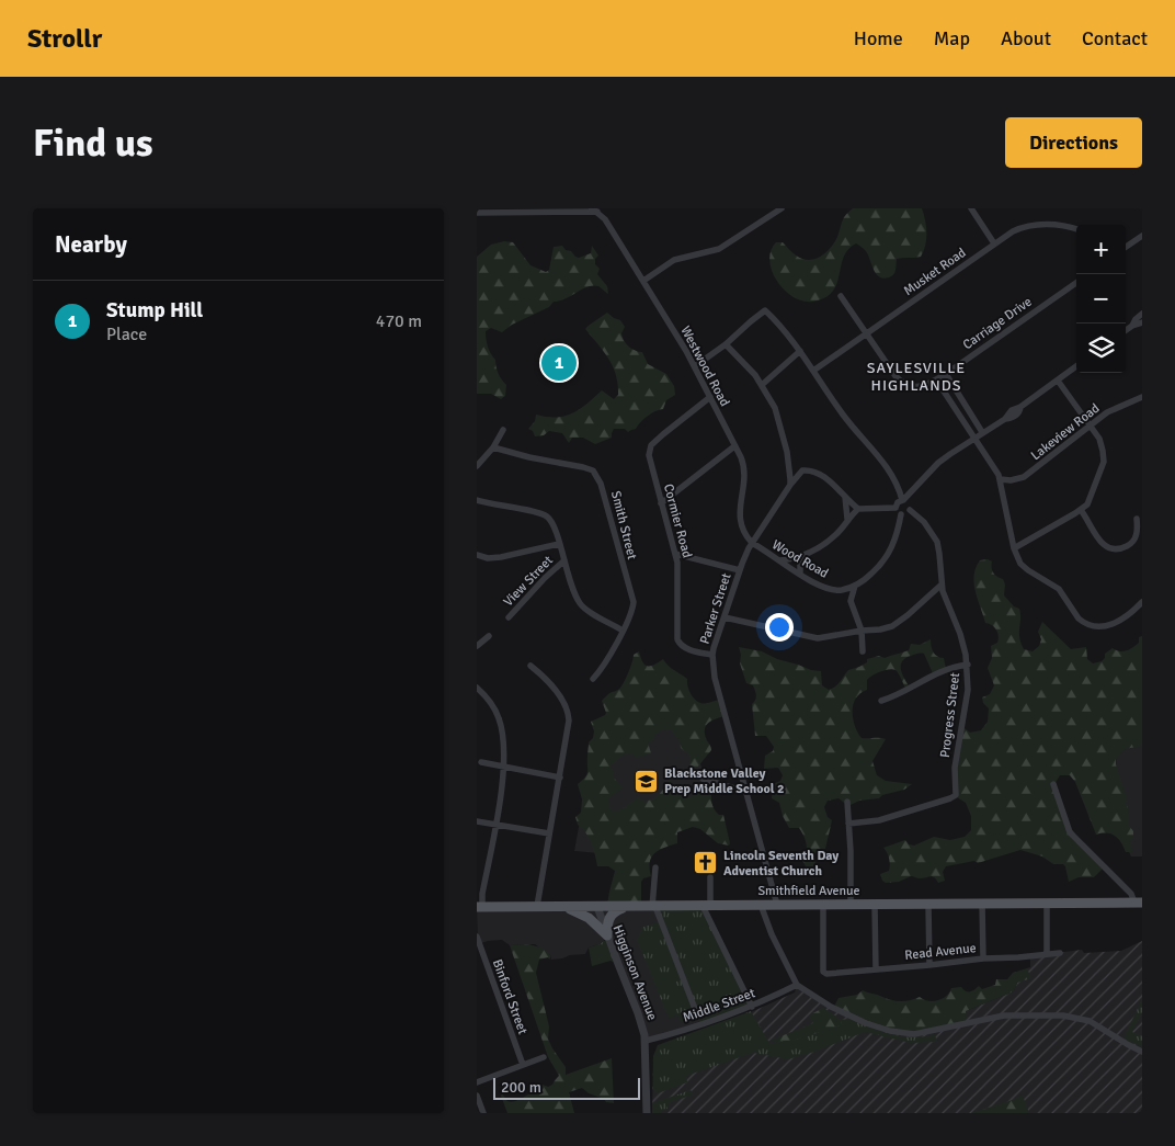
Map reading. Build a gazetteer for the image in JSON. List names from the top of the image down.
{
  "streets": {
    "main road": ["Smithfield Avenue"],
    "street": [
      "Musket Road",
      "Carriage Drive",
      "Westwood Road",
      "Lakeview Road",
      "Cormier Road",
      "Smith Street",
      "Wood Road",
      "View Street",
      "Parker Street",
      "Progress Street",
      "Read Avenue",
      "Higginson Avenue",
      "Binford Street",
      "Middle Street"
    ]
  },
  "crossings": [
    ["Musket Road", "Carriage Drive"],
    ["Westwood Road", "Cormier Road"],
    ["Westwood Road", "Wood Road"],
    ["Westwood Road", "Parker Street"],
    ["Cormier Road", "Parker Street"],
    ["Wood Road", "Parker Street"],
    ["Parker Street", "Smithfield Avenue"],
    ["Smithfield Avenue", "Read Avenue"],
    ["Smithfield Avenue", "Higginson Avenue"],
    ["Higginson Avenue", "Middle Street"]
  ],
  "districts": ["SAYLESVILLE HIGHLANDS"],
  "places": {
    "school or university": ["Blackstone Valley Prep Middle School 2"],
    "church": ["Lincoln Seventh Day Adventist Church"]
  },
  "scale_bar": "200 m",
  "page": {
    "header": "Strollr",
    "nav": [
      "Home",
      "Map",
      "About",
      "Contact"
    ],
    "buttons": "Directions",
    "title": "Find us",
    "heading": "Nearby",
    "map_buttons": ["+", "−"],
    "list": [
      {
        "mark": "1",
        "name": "Stump Hill",
        "note": "Place",
        "value": "470 m"
      }
    ],
    "pins": "1",
    "scale": "200 m"
  }
}
